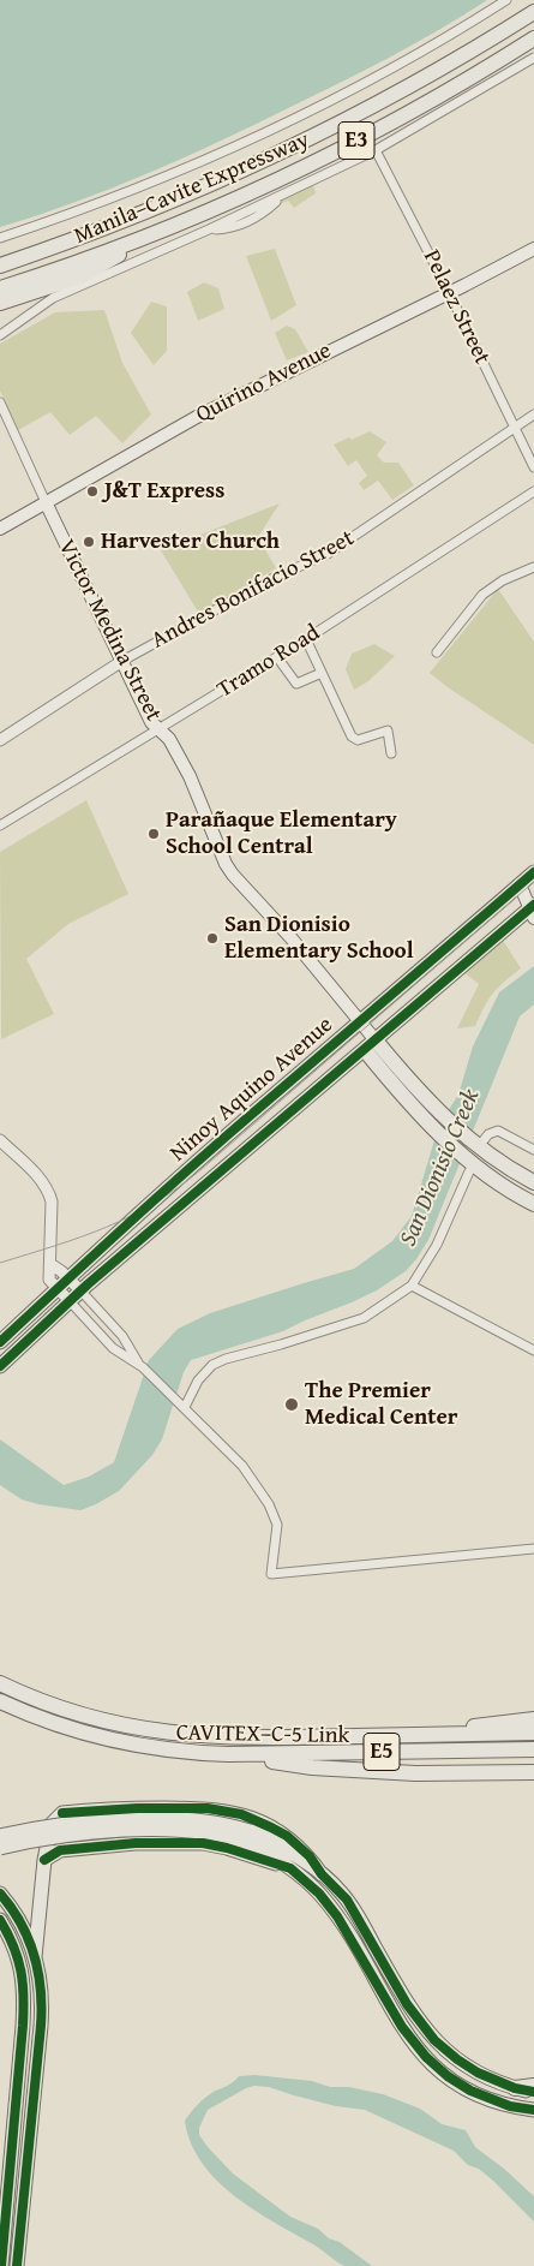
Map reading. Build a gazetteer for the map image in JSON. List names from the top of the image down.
{
  "streets": {
    "highway": [
      "E3",
      "Manila–Cavite Expressway",
      "CAVITEX–C-5 Link",
      "E5"
    ],
    "main road": ["Quirino Avenue", "Victor Medina Street", "Ninoy Aquino Avenue"],
    "street": ["Pelaez Street", "Andres Bonifacio Street", "Tramo Road"]
  },
  "crossings": [
    ["Pelaez Street", "Quirino Avenue"],
    ["Pelaez Street", "Andres Bonifacio Street"],
    ["Quirino Avenue", "Victor Medina Street"],
    ["Andres Bonifacio Street", "Victor Medina Street"],
    ["Victor Medina Street", "Tramo Road"],
    ["Victor Medina Street", "Ninoy Aquino Avenue"]
  ],
  "water": ["San Dionisio Creek"],
  "places": [
    "J&T Express",
    "Harvester Church",
    "Parañaque Elementary School Central",
    "San Dionisio Elementary School",
    "The Premier Medical Center"
  ]
}
